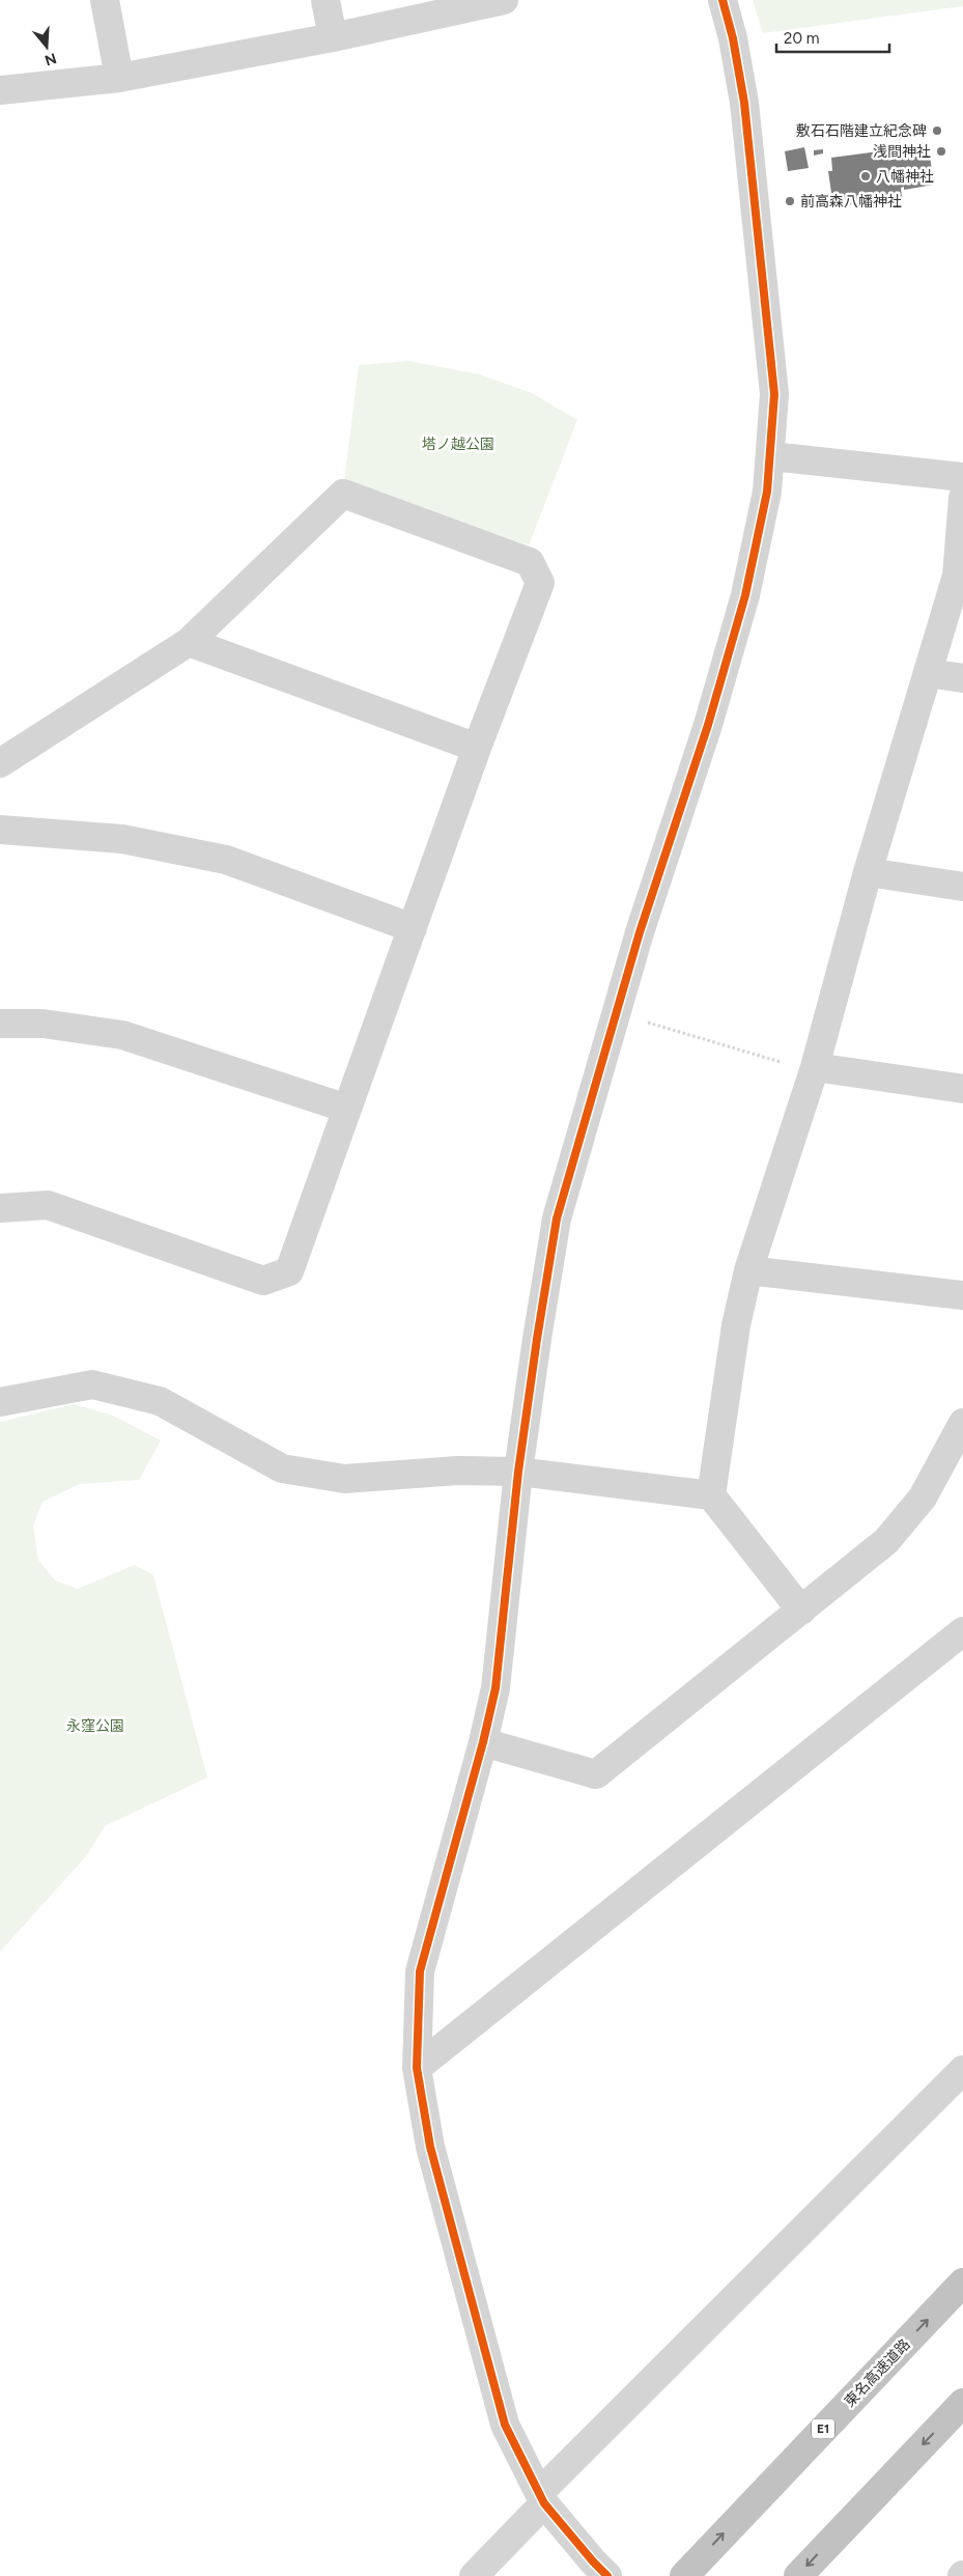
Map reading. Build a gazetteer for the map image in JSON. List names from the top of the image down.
{
  "streets": {
    "highway": ["東名高速道路", "E1"]
  },
  "parks": ["塔ノ越公園", "永窪公園"],
  "places": [
    "敷石石階建立紀念碑",
    "浅間神社",
    "八幡神社",
    "前高森八幡神社"
  ],
  "scale_bar": "20 m",
  "north": "bottom"
}
